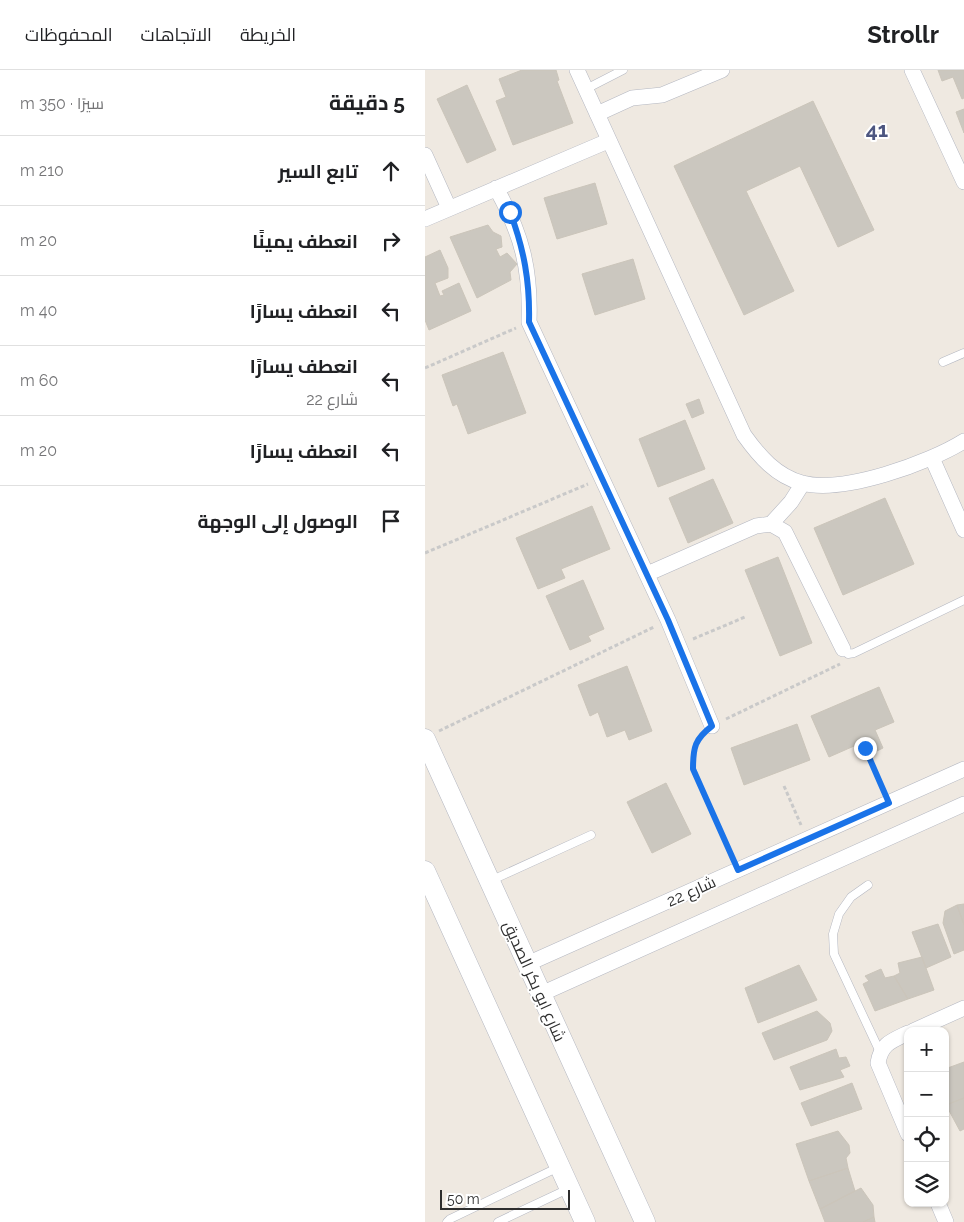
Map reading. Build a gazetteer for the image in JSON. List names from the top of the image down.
{
  "streets": {
    "main road": ["شارع ابو بكر الصديق"],
    "street": ["شارع 22"]
  },
  "crossings": [
    ["شارع 22", "شارع ابو بكر الصديق"]
  ],
  "districts": ["41"],
  "scale_bar": "50 m",
  "page": {
    "header": "Strollr",
    "nav": ["الخريطة", "الاتجاهات", "المحفوظات"],
    "heading": ["5 دقيقة", "سيرًا · 350 m"],
    "list": [
      ["تابع السير", "210 m"],
      ["انعطف يمينًا", "20 m"],
      ["انعطف يسارًا", "40 m"],
      ["انعطف يسارًا", "شارع 22", "60 m"],
      ["انعطف يسارًا", "20 m"],
      "الوصول إلى الوجهة"
    ],
    "map_buttons": ["+", "−"],
    "scale": "50 m"
  }
}
